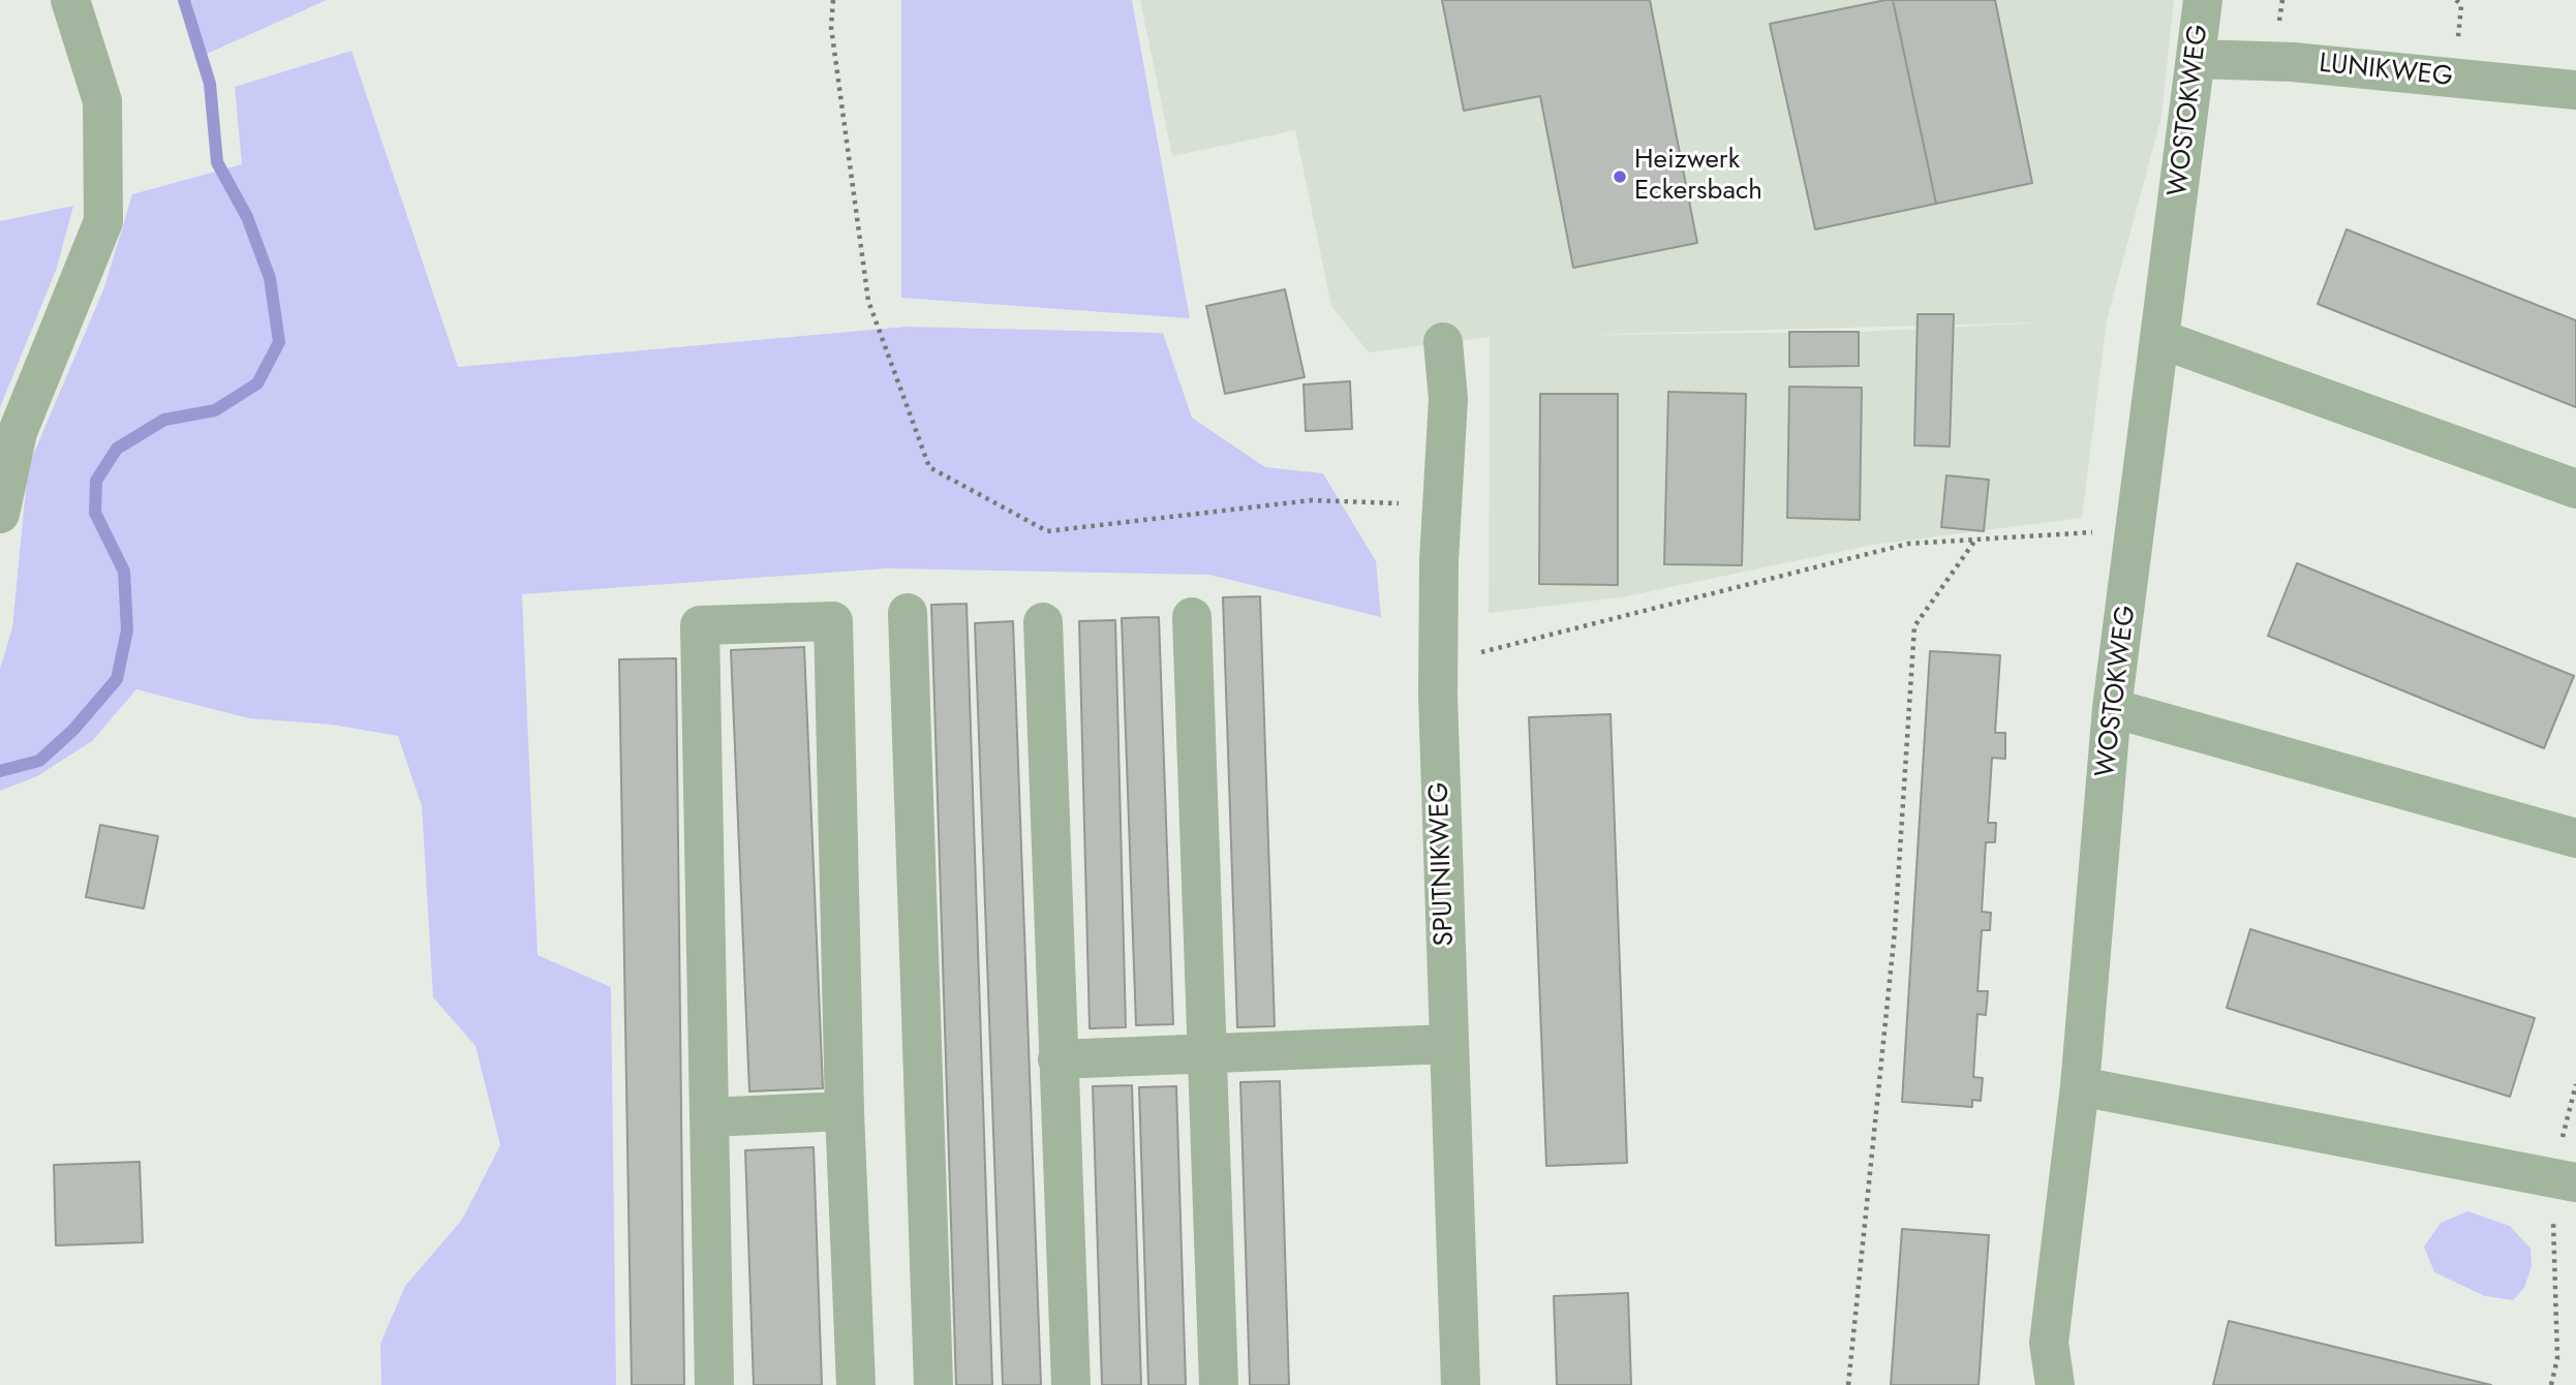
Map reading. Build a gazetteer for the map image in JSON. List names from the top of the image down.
{
  "streets": {
    "street": ["LUNIKWEG", "WOSTOKWEG", "SPUTNIKWEG"]
  },
  "crossings": [
    ["LUNIKWEG", "WOSTOKWEG"]
  ],
  "places": ["Heizwerk Eckersbach"]
}
